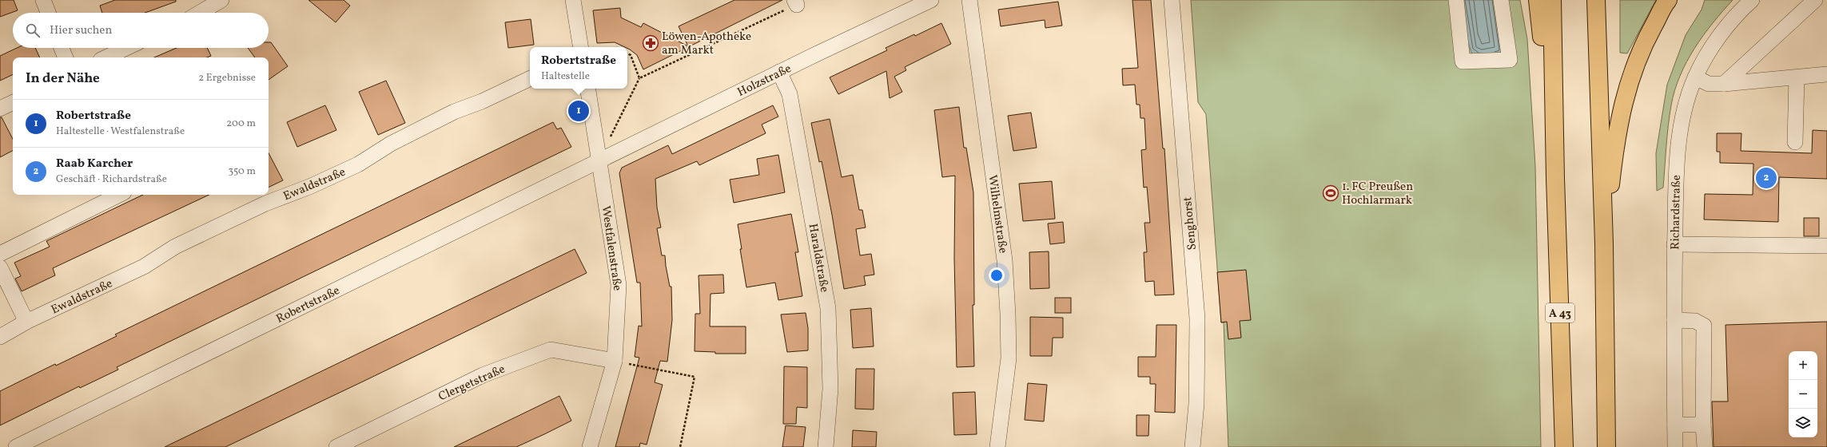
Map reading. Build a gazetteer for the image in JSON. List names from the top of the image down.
{
  "streets": {
    "highway": ["A 43"],
    "street": [
      "Holzstraße",
      "Ewaldstraße",
      "Richardstraße",
      "Wilhelmstraße",
      "Senghorst",
      "Westfalenstraße",
      "Haraldstraße",
      "Robertstraße",
      "Clergetstraße"
    ]
  },
  "crossings": [
    ["Holzstraße", "Westfalenstraße"],
    ["Holzstraße", "Haraldstraße"],
    ["Holzstraße", "Robertstraße"],
    ["Westfalenstraße", "Robertstraße"],
    ["Westfalenstraße", "Clergetstraße"]
  ],
  "places": {
    "pharmacy": ["Löwen-Apotheke am Markt"],
    "sports": ["1. FC Preußen Hochlarmark"]
  },
  "page": {
    "search": "Hier suchen",
    "popup": ["Robertstraße", "Haltestelle"],
    "heading": ["In der Nähe", "2 Ergebnisse"],
    "pins": ["1", "2"],
    "list": [
      {
        "mark": "1",
        "name": "Robertstraße",
        "note": "Haltestelle · Westfalenstraße",
        "value": "200 m"
      },
      {
        "mark": "2",
        "name": "Raab Karcher",
        "note": "Geschäft · Richardstraße",
        "value": "350 m"
      }
    ],
    "map_buttons": ["+", "−"]
  }
}
